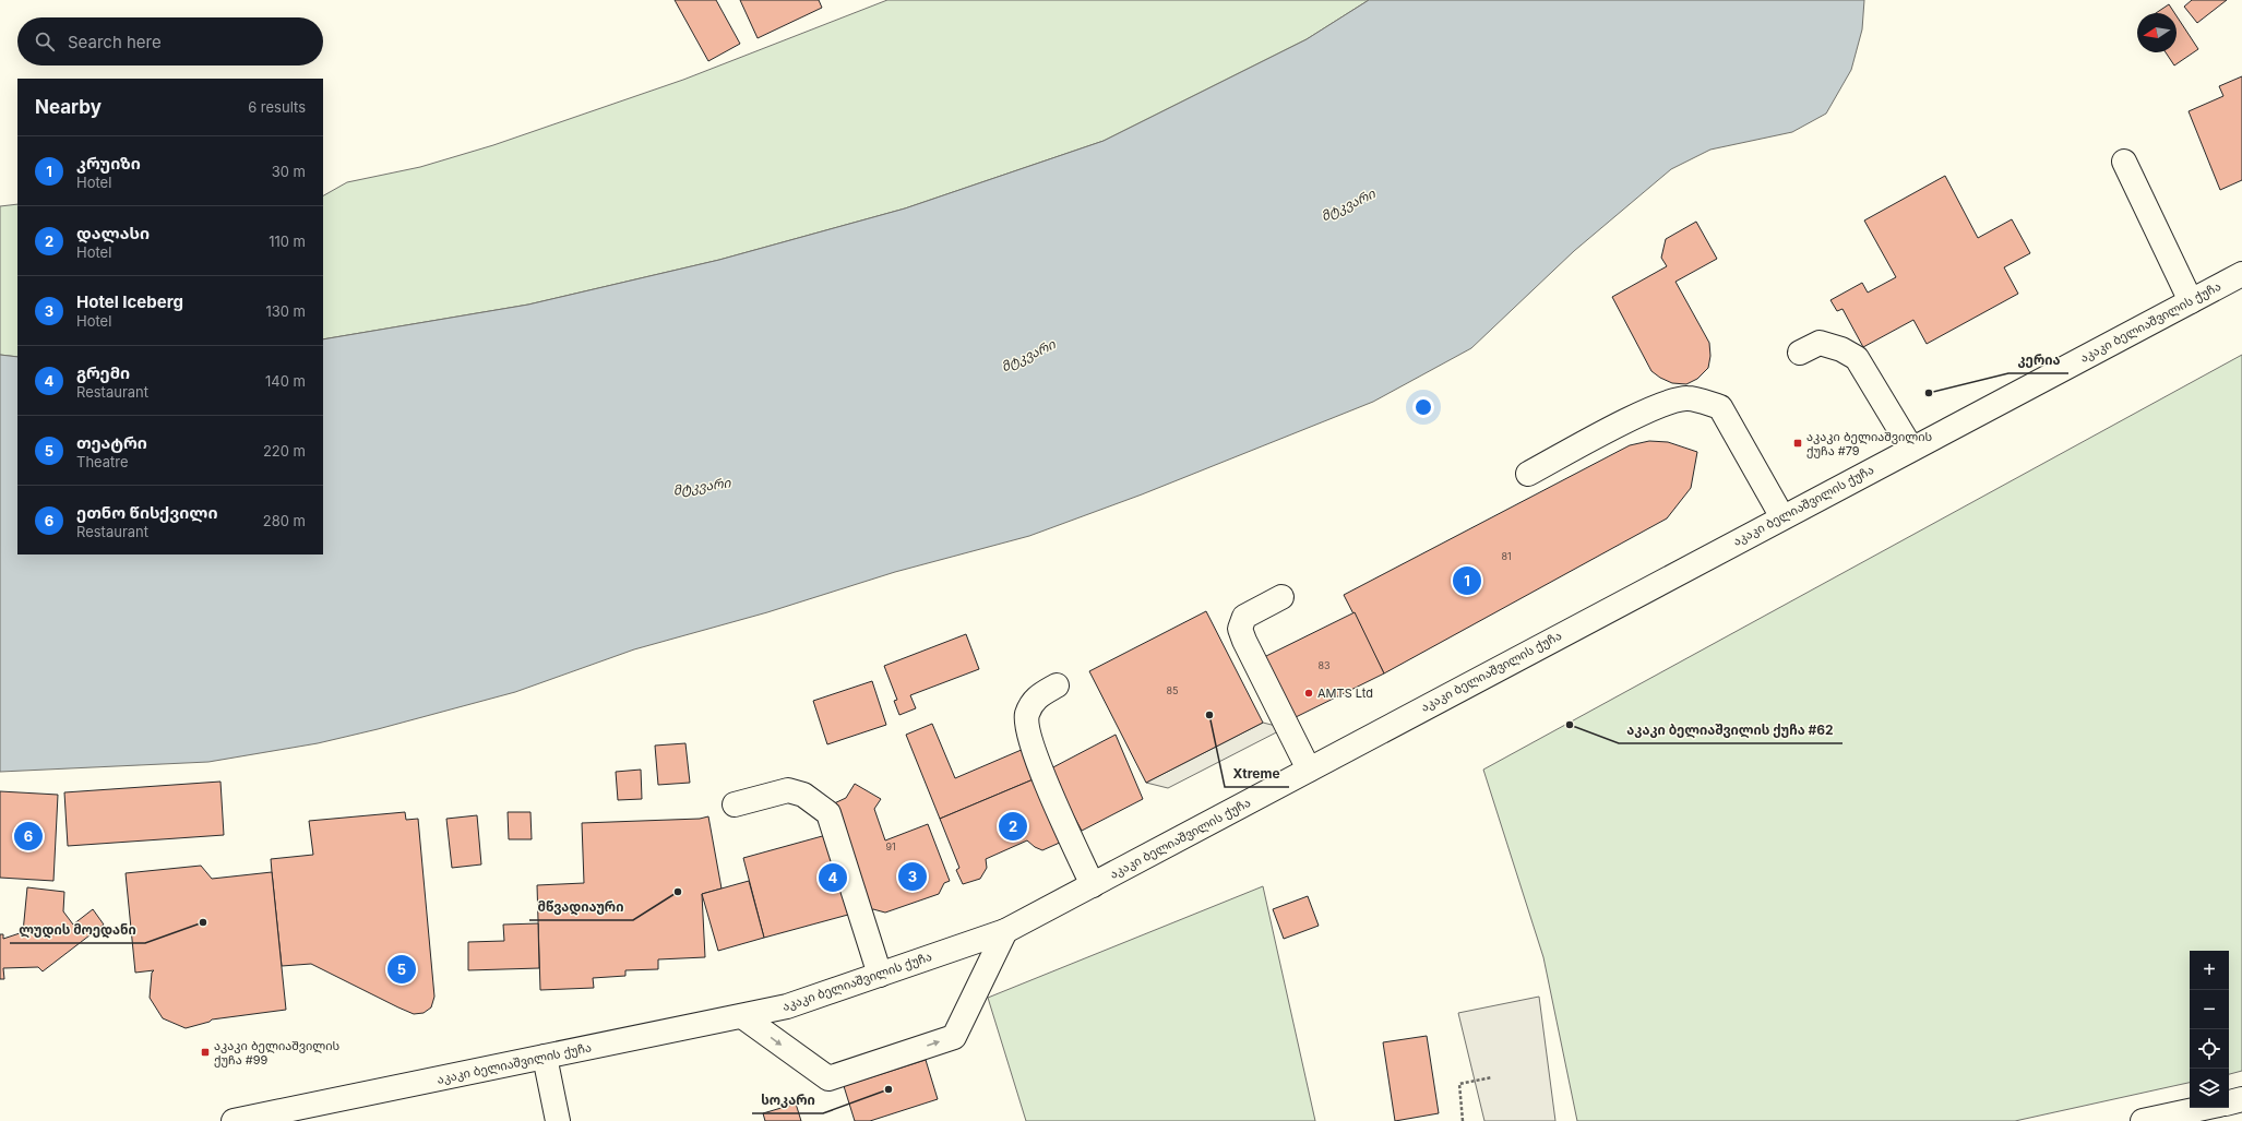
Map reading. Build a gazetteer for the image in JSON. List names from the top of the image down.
{
  "streets": {
    "main road": ["აკაკი ბელიაშვილის ქუჩა"]
  },
  "water": ["მტკვარი"],
  "places": {
    "other": [
      "კერია",
      "AMTS Ltd",
      "Xtreme",
      "აკაკი ბელიაშვილის ქუჩა #62",
      "მწვადიაური",
      "ლუდის მოედანი",
      "სოკარი"
    ],
    "transit": ["აკაკი ბელიაშვილის ქუჩა #79", "აკაკი ბელიაშვილის ქუჩა #99"]
  },
  "house_numbers": [
    "81",
    "83",
    "85",
    "91"
  ],
  "north": "left",
  "page": {
    "search": "Search here",
    "heading": ["Nearby", "6 results"],
    "list": [
      {
        "mark": "1",
        "name": "კრუიზი",
        "note": "Hotel",
        "value": "30 m"
      },
      {
        "mark": "2",
        "name": "დალასი",
        "note": "Hotel",
        "value": "110 m"
      },
      {
        "mark": "3",
        "name": "Hotel Iceberg",
        "note": "Hotel",
        "value": "130 m"
      },
      {
        "mark": "4",
        "name": "გრემი",
        "note": "Restaurant",
        "value": "140 m"
      },
      {
        "mark": "5",
        "name": "თეატრი",
        "note": "Theatre",
        "value": "220 m"
      },
      {
        "mark": "6",
        "name": "ეთნო წისქვილი",
        "note": "Restaurant",
        "value": "280 m"
      }
    ],
    "pins": [
      "1",
      "2",
      "6",
      "3",
      "4",
      "5"
    ],
    "map_buttons": ["+", "−"]
  }
}
